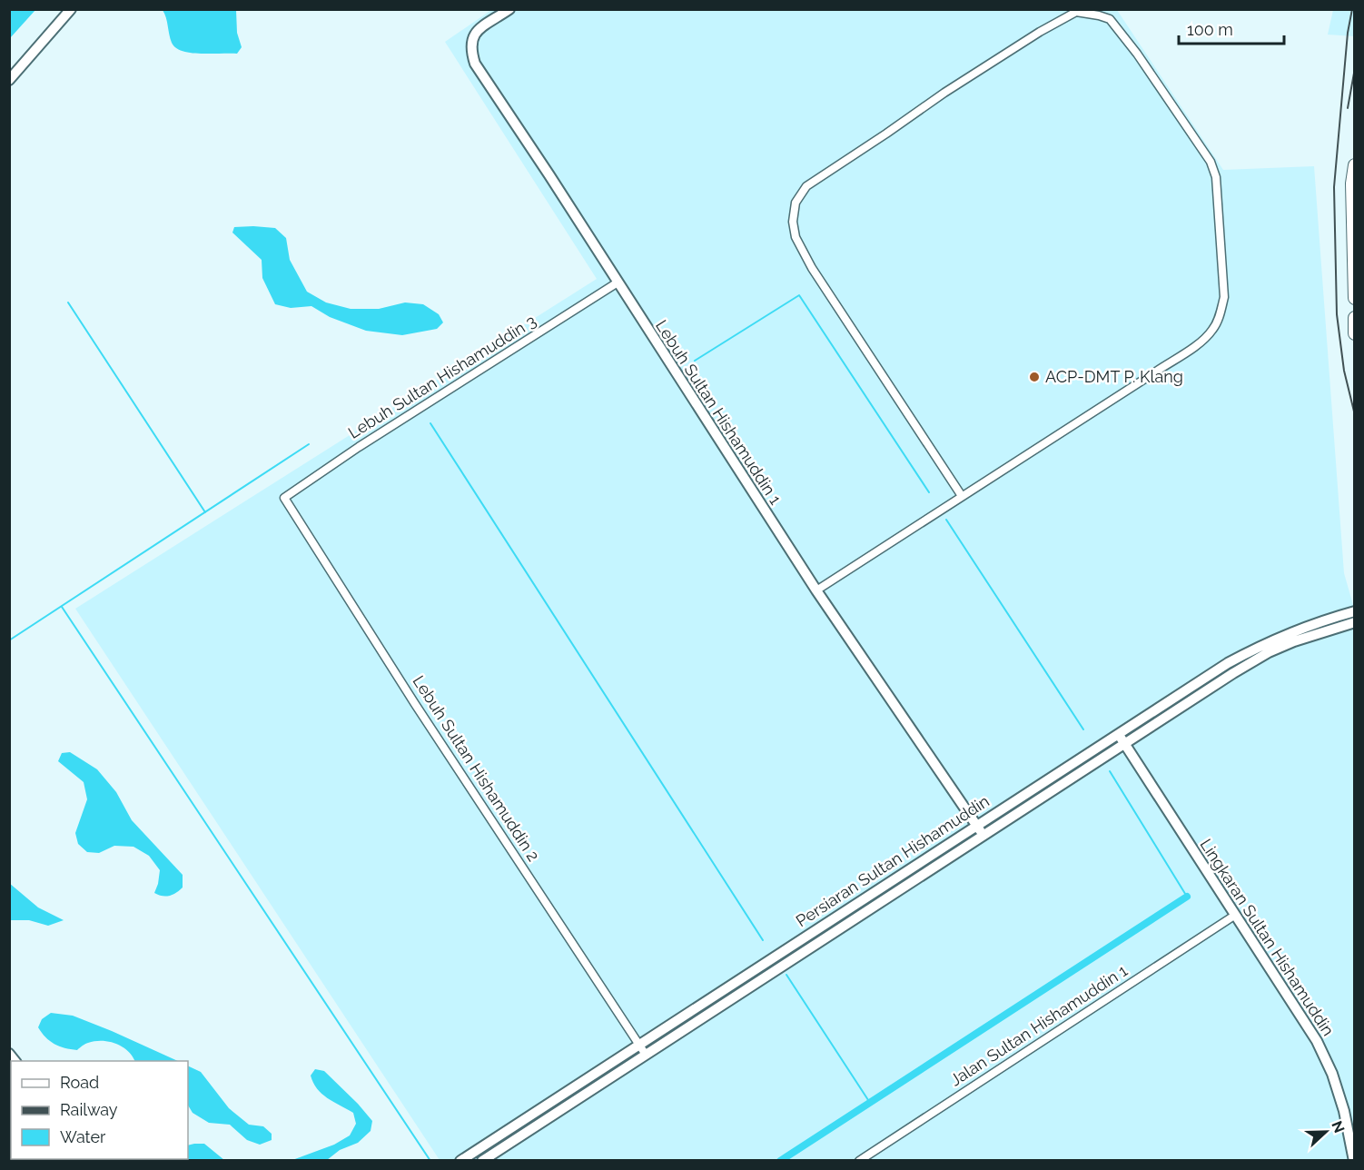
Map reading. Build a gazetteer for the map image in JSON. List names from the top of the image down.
{
  "streets": {
    "street": [
      "Lebuh Sultan Hishamuddin 3",
      "Lebuh Sultan Hishamuddin 1",
      "Lebuh Sultan Hishamuddin 2",
      "Persiaran Sultan Hishamuddin",
      "Lingkaran Sultan Hishamuddin",
      "Jalan Sultan Hishamuddin 1"
    ]
  },
  "crossings": [
    ["Lebuh Sultan Hishamuddin 3", "Lebuh Sultan Hishamuddin 1"],
    ["Lebuh Sultan Hishamuddin 3", "Lebuh Sultan Hishamuddin 2"],
    ["Lebuh Sultan Hishamuddin 1", "Persiaran Sultan Hishamuddin"],
    ["Lebuh Sultan Hishamuddin 2", "Persiaran Sultan Hishamuddin"],
    ["Persiaran Sultan Hishamuddin", "Lingkaran Sultan Hishamuddin"],
    ["Lingkaran Sultan Hishamuddin", "Jalan Sultan Hishamuddin 1"]
  ],
  "places": ["ACP-DMT P. Klang"],
  "legend": ["Road", "Railway", "Water"],
  "scale_bar": "100 m",
  "north": "right"
}
